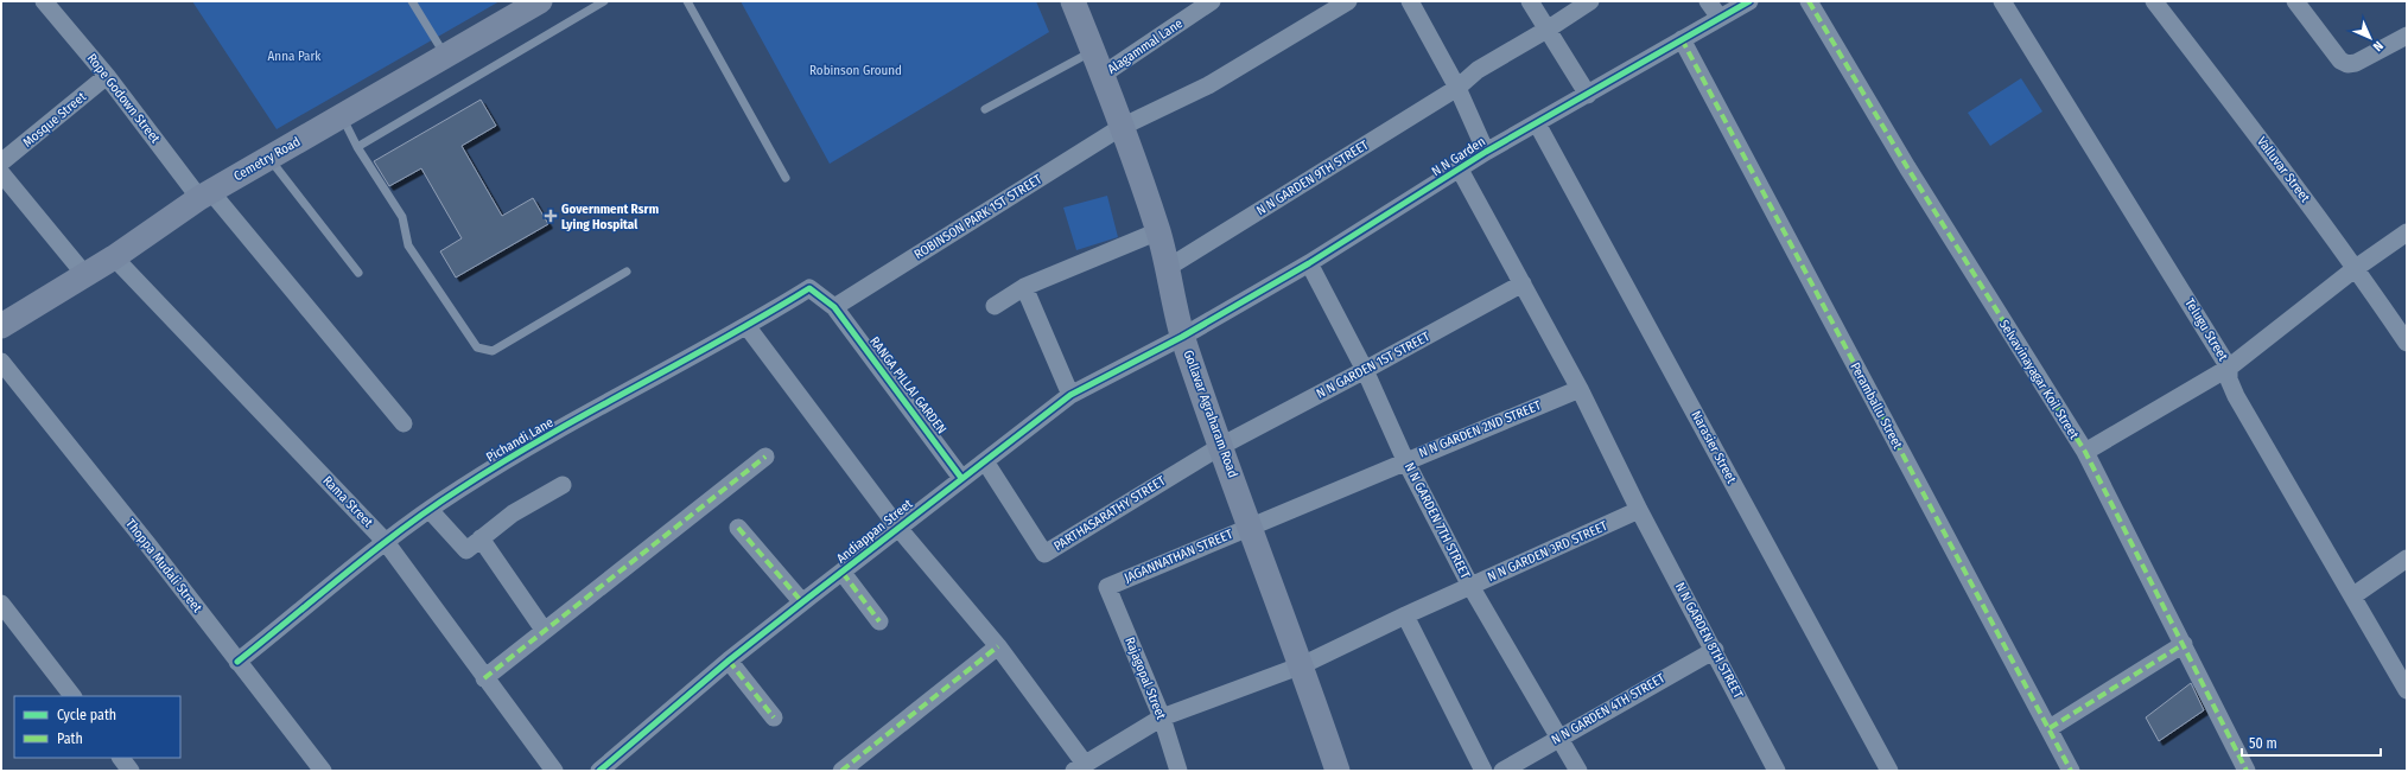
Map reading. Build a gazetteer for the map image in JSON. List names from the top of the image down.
{
  "streets": {
    "street": [
      "Alagammal Lane",
      "Rope Godown Street",
      "Mosque Street",
      "N N Garden",
      "Cemetry Road",
      "Valluvar Street",
      "N N GARDEN 9TH STREET",
      "ROBINSON PARK 1ST STREET",
      "Telugu Street",
      "N N GARDEN 1ST STREET",
      "Selvavinayagar Koil Street",
      "RANGA PILLAI GARDEN",
      "Peramballu Street",
      "Gollavar Agraharam Road",
      "N N GARDEN 2ND STREET",
      "Pichandi Lane",
      "Narasier Street",
      "Rama Street",
      "PARTHASARATHY STREET",
      "N N GARDEN 7TH STREET",
      "Andiappan Street",
      "N N GARDEN 3RD STREET",
      "JAGANNATHAN STREET",
      "Thoppa Mudali Street",
      "N N GARDEN 8TH STREET",
      "Rajagopal Street",
      "N N GARDEN 4TH STREET"
    ]
  },
  "crossings": [
    ["Alagammal Lane", "Gollavar Agraharam Road"],
    ["Rope Godown Street", "Mosque Street"],
    ["Rope Godown Street", "Cemetry Road"],
    ["N N Garden", "Peramballu Street"],
    ["N N Garden", "Gollavar Agraharam Road"],
    ["N N Garden", "Narasier Street"],
    ["N N Garden", "N N GARDEN 7TH STREET"],
    ["N N Garden", "Andiappan Street"],
    ["N N Garden", "N N GARDEN 8TH STREET"],
    ["Cemetry Road", "Rama Street"],
    ["N N GARDEN 9TH STREET", "Gollavar Agraharam Road"],
    ["ROBINSON PARK 1ST STREET", "RANGA PILLAI GARDEN"],
    ["ROBINSON PARK 1ST STREET", "Gollavar Agraharam Road"],
    ["ROBINSON PARK 1ST STREET", "Pichandi Lane"],
    ["N N GARDEN 1ST STREET", "Gollavar Agraharam Road"],
    ["N N GARDEN 1ST STREET", "PARTHASARATHY STREET"],
    ["N N GARDEN 1ST STREET", "N N GARDEN 7TH STREET"],
    ["N N GARDEN 1ST STREET", "N N GARDEN 8TH STREET"],
    ["RANGA PILLAI GARDEN", "Pichandi Lane"],
    ["RANGA PILLAI GARDEN", "Andiappan Street"],
    ["Gollavar Agraharam Road", "N N GARDEN 2ND STREET"],
    ["Gollavar Agraharam Road", "PARTHASARATHY STREET"],
    ["Gollavar Agraharam Road", "Andiappan Street"],
    ["Gollavar Agraharam Road", "N N GARDEN 3RD STREET"],
    ["Gollavar Agraharam Road", "JAGANNATHAN STREET"],
    ["N N GARDEN 2ND STREET", "N N GARDEN 7TH STREET"],
    ["N N GARDEN 2ND STREET", "JAGANNATHAN STREET"],
    ["N N GARDEN 2ND STREET", "N N GARDEN 8TH STREET"],
    ["Pichandi Lane", "Rama Street"],
    ["Pichandi Lane", "Thoppa Mudali Street"],
    ["PARTHASARATHY STREET", "Andiappan Street"],
    ["N N GARDEN 7TH STREET", "N N GARDEN 3RD STREET"],
    ["N N GARDEN 7TH STREET", "N N GARDEN 4TH STREET"],
    ["N N GARDEN 3RD STREET", "N N GARDEN 8TH STREET"],
    ["N N GARDEN 3RD STREET", "Rajagopal Street"],
    ["JAGANNATHAN STREET", "Rajagopal Street"],
    ["N N GARDEN 8TH STREET", "N N GARDEN 4TH STREET"]
  ],
  "parks": ["Anna Park", "Robinson Ground"],
  "places": {
    "health": ["Government Rsrm Lying Hospital"]
  },
  "legend": ["Cycle path", "Path"],
  "scale_bar": "50 m",
  "north": "bottom right"
}
